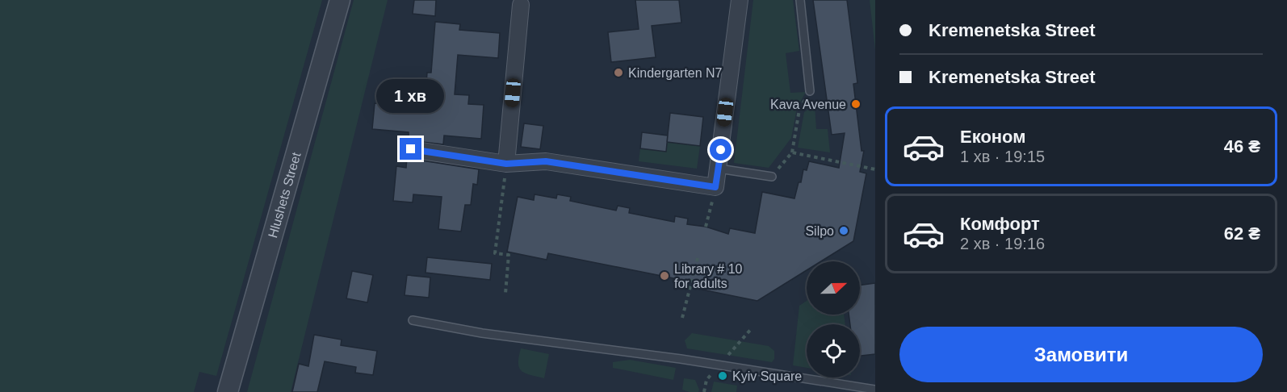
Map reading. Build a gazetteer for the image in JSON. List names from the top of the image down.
{
  "streets": {
    "street": ["Hlushets Street"]
  },
  "places": [
    "Kindergarten N7",
    "Kava Avenue",
    "Silpo",
    "Library # 10 for adults",
    "Kyiv Square"
  ],
  "north": "right",
  "page": {
    "banner": ["Kremenetska Street", "Kremenetska Street"],
    "bubble": "1 хв",
    "list": [
      {
        "name": "Економ",
        "note": "1 хв · 19:15",
        "value": "46 ₴"
      },
      {
        "name": "Комфорт",
        "note": "2 хв · 19:16",
        "value": "62 ₴"
      }
    ],
    "buttons": "Замовити"
  }
}
